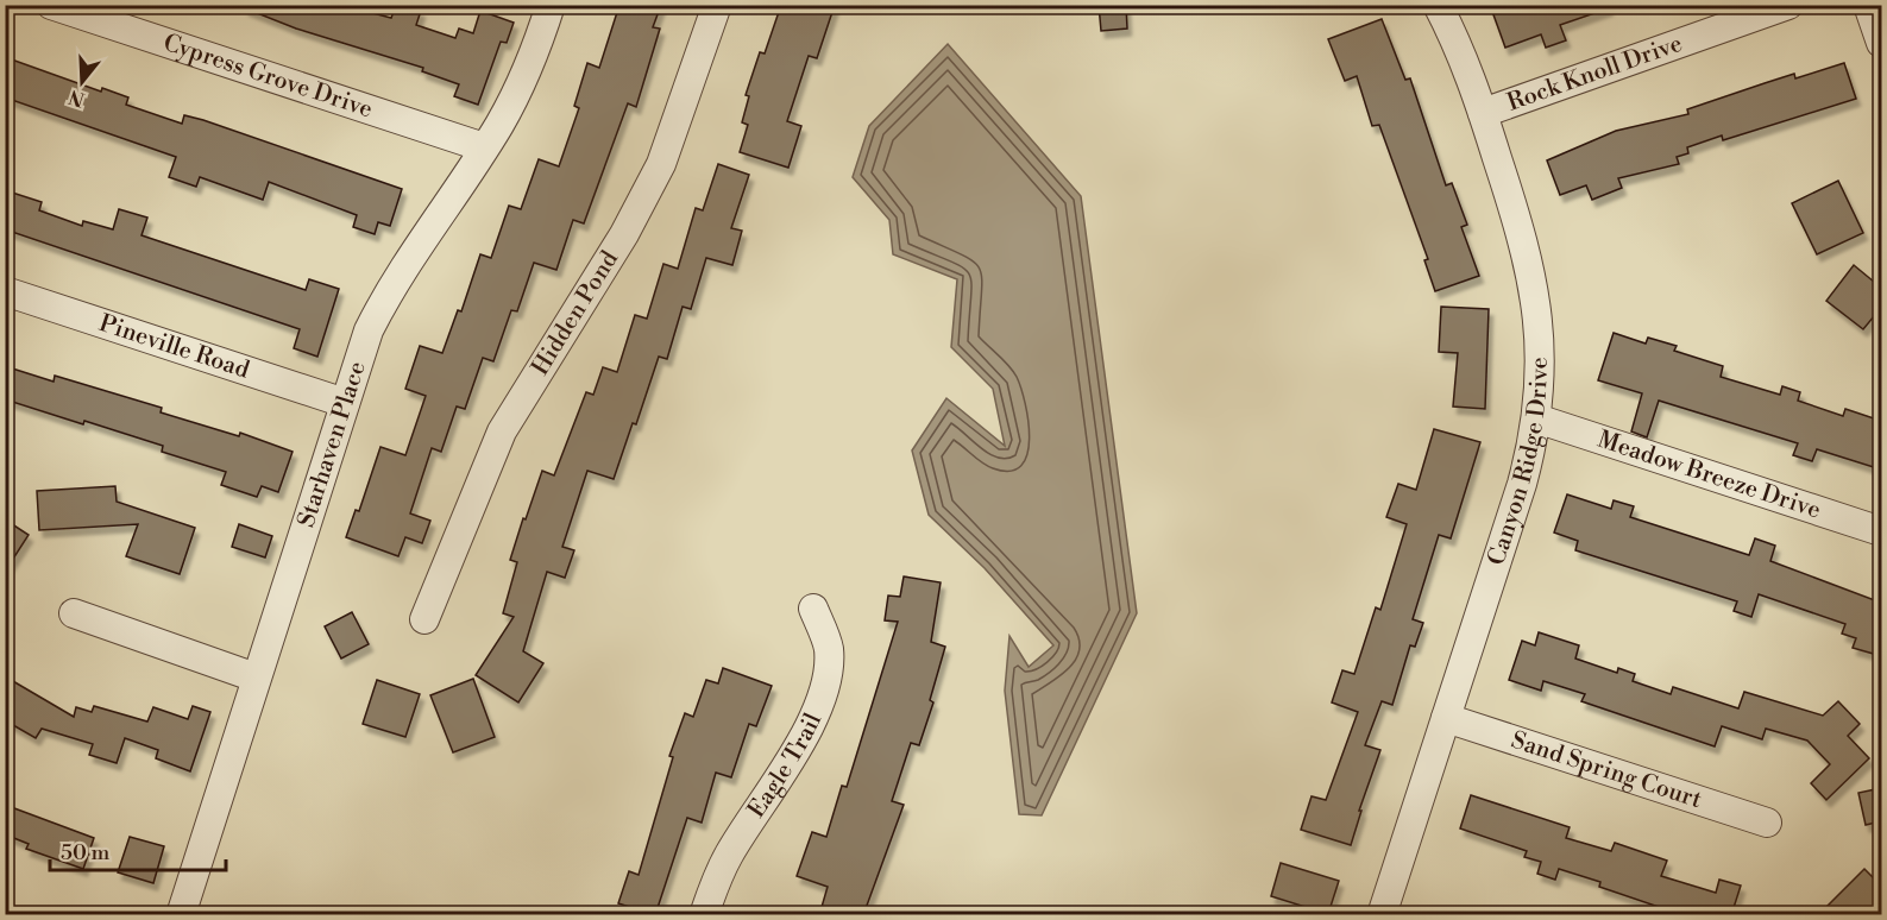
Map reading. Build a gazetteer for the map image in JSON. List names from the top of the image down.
{
  "streets": {
    "street": [
      "Rock Knoll Drive",
      "Cypress Grove Drive",
      "Hidden Pond",
      "Pineville Road",
      "Starhaven Place",
      "Canyon Ridge Drive",
      "Meadow Breeze Drive",
      "Eagle Trail",
      "Sand Spring Court"
    ]
  },
  "crossings": [
    ["Rock Knoll Drive", "Canyon Ridge Drive"],
    ["Cypress Grove Drive", "Starhaven Place"],
    ["Pineville Road", "Starhaven Place"],
    ["Canyon Ridge Drive", "Meadow Breeze Drive"],
    ["Canyon Ridge Drive", "Sand Spring Court"]
  ],
  "scale_bar": "50 m",
  "north": "bottom"
}
